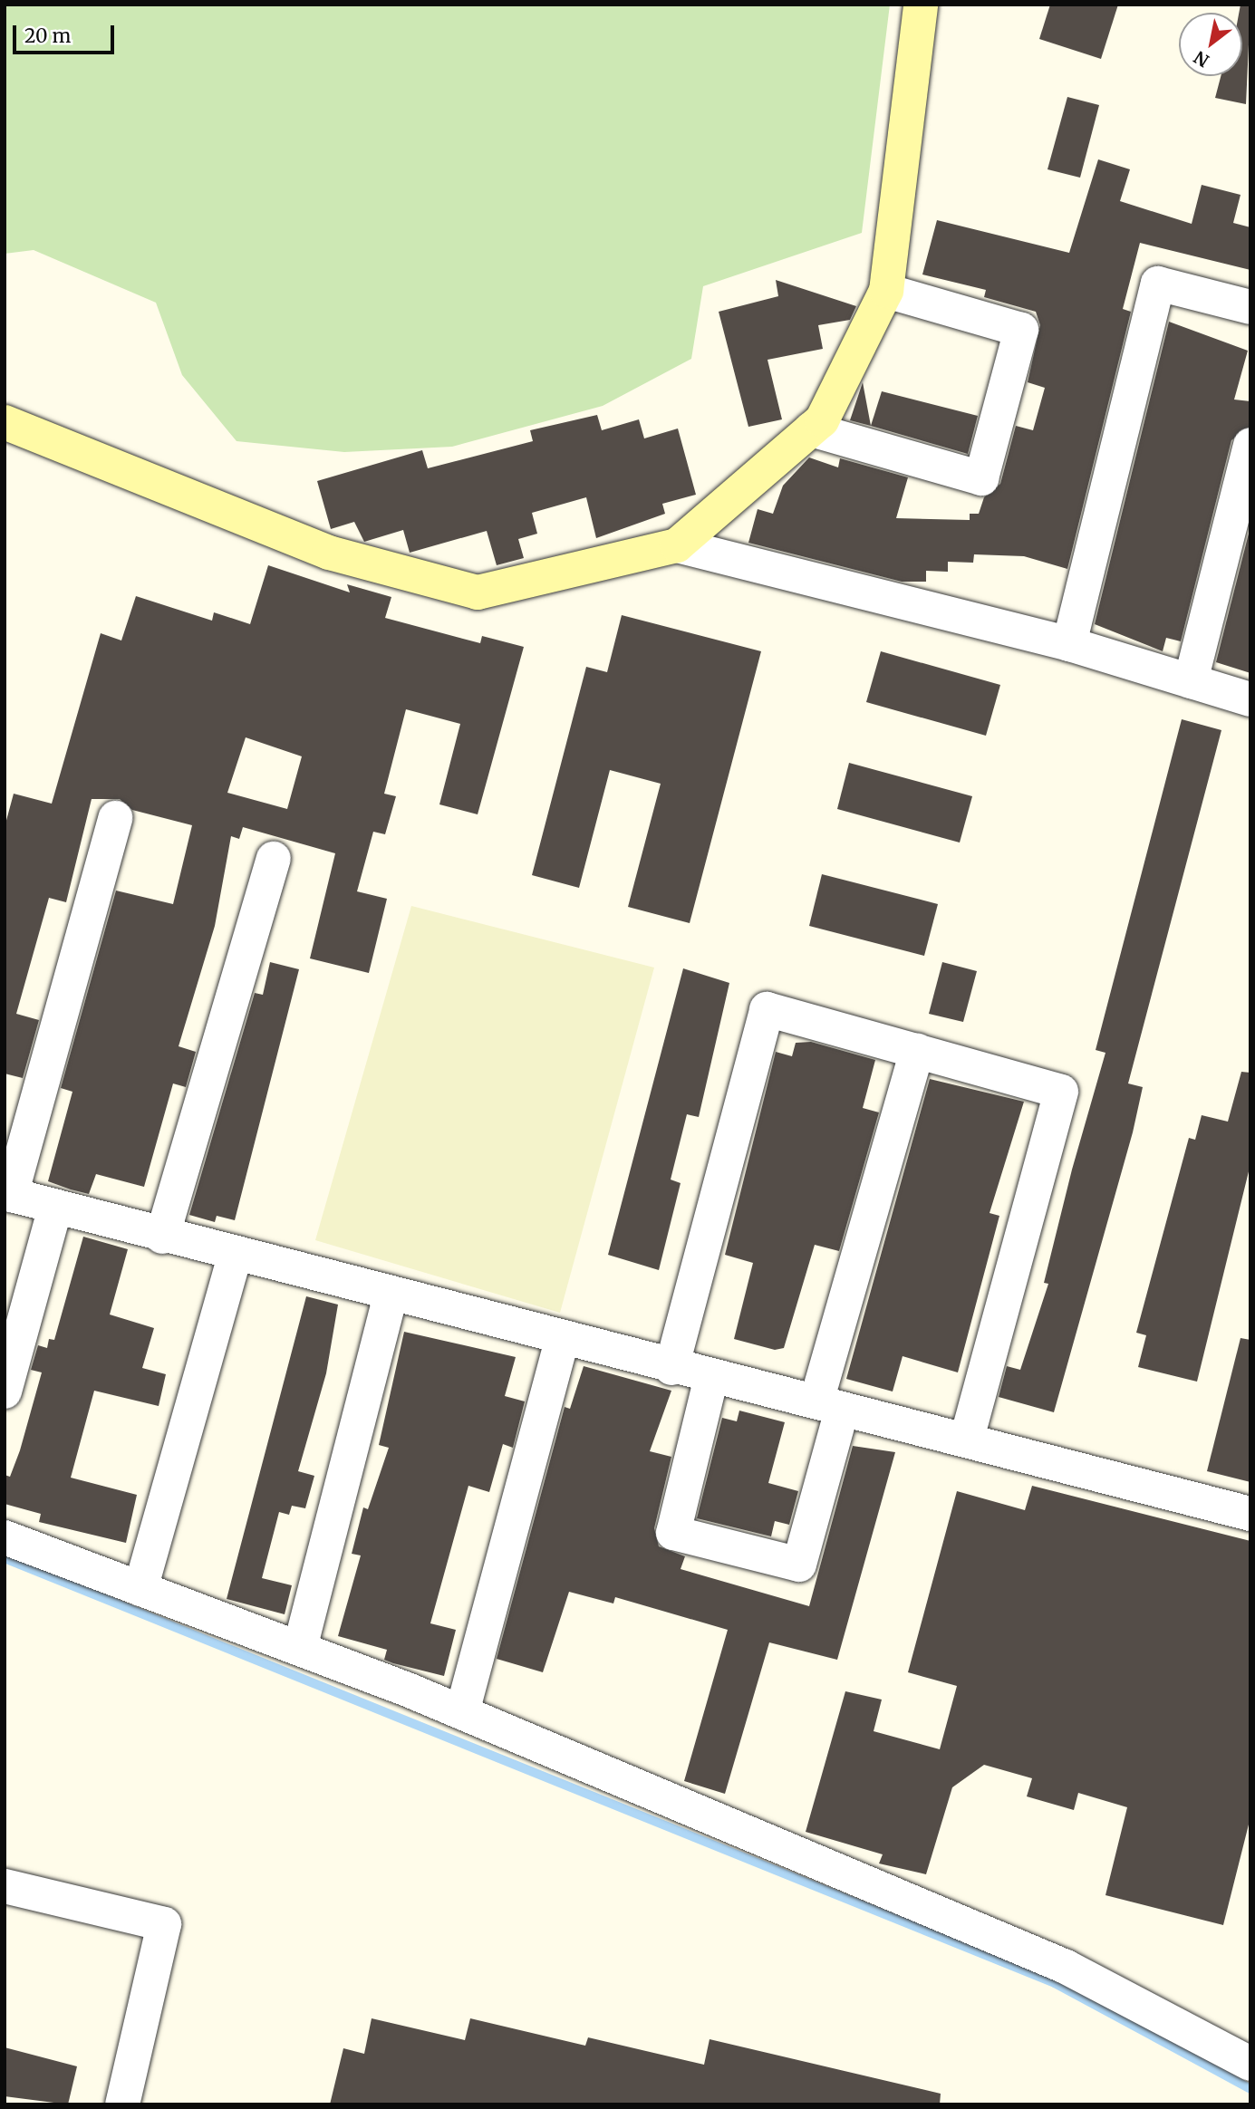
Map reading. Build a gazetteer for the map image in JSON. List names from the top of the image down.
{
  "scale_bar": "20 m",
  "north": "bottom left"
}
